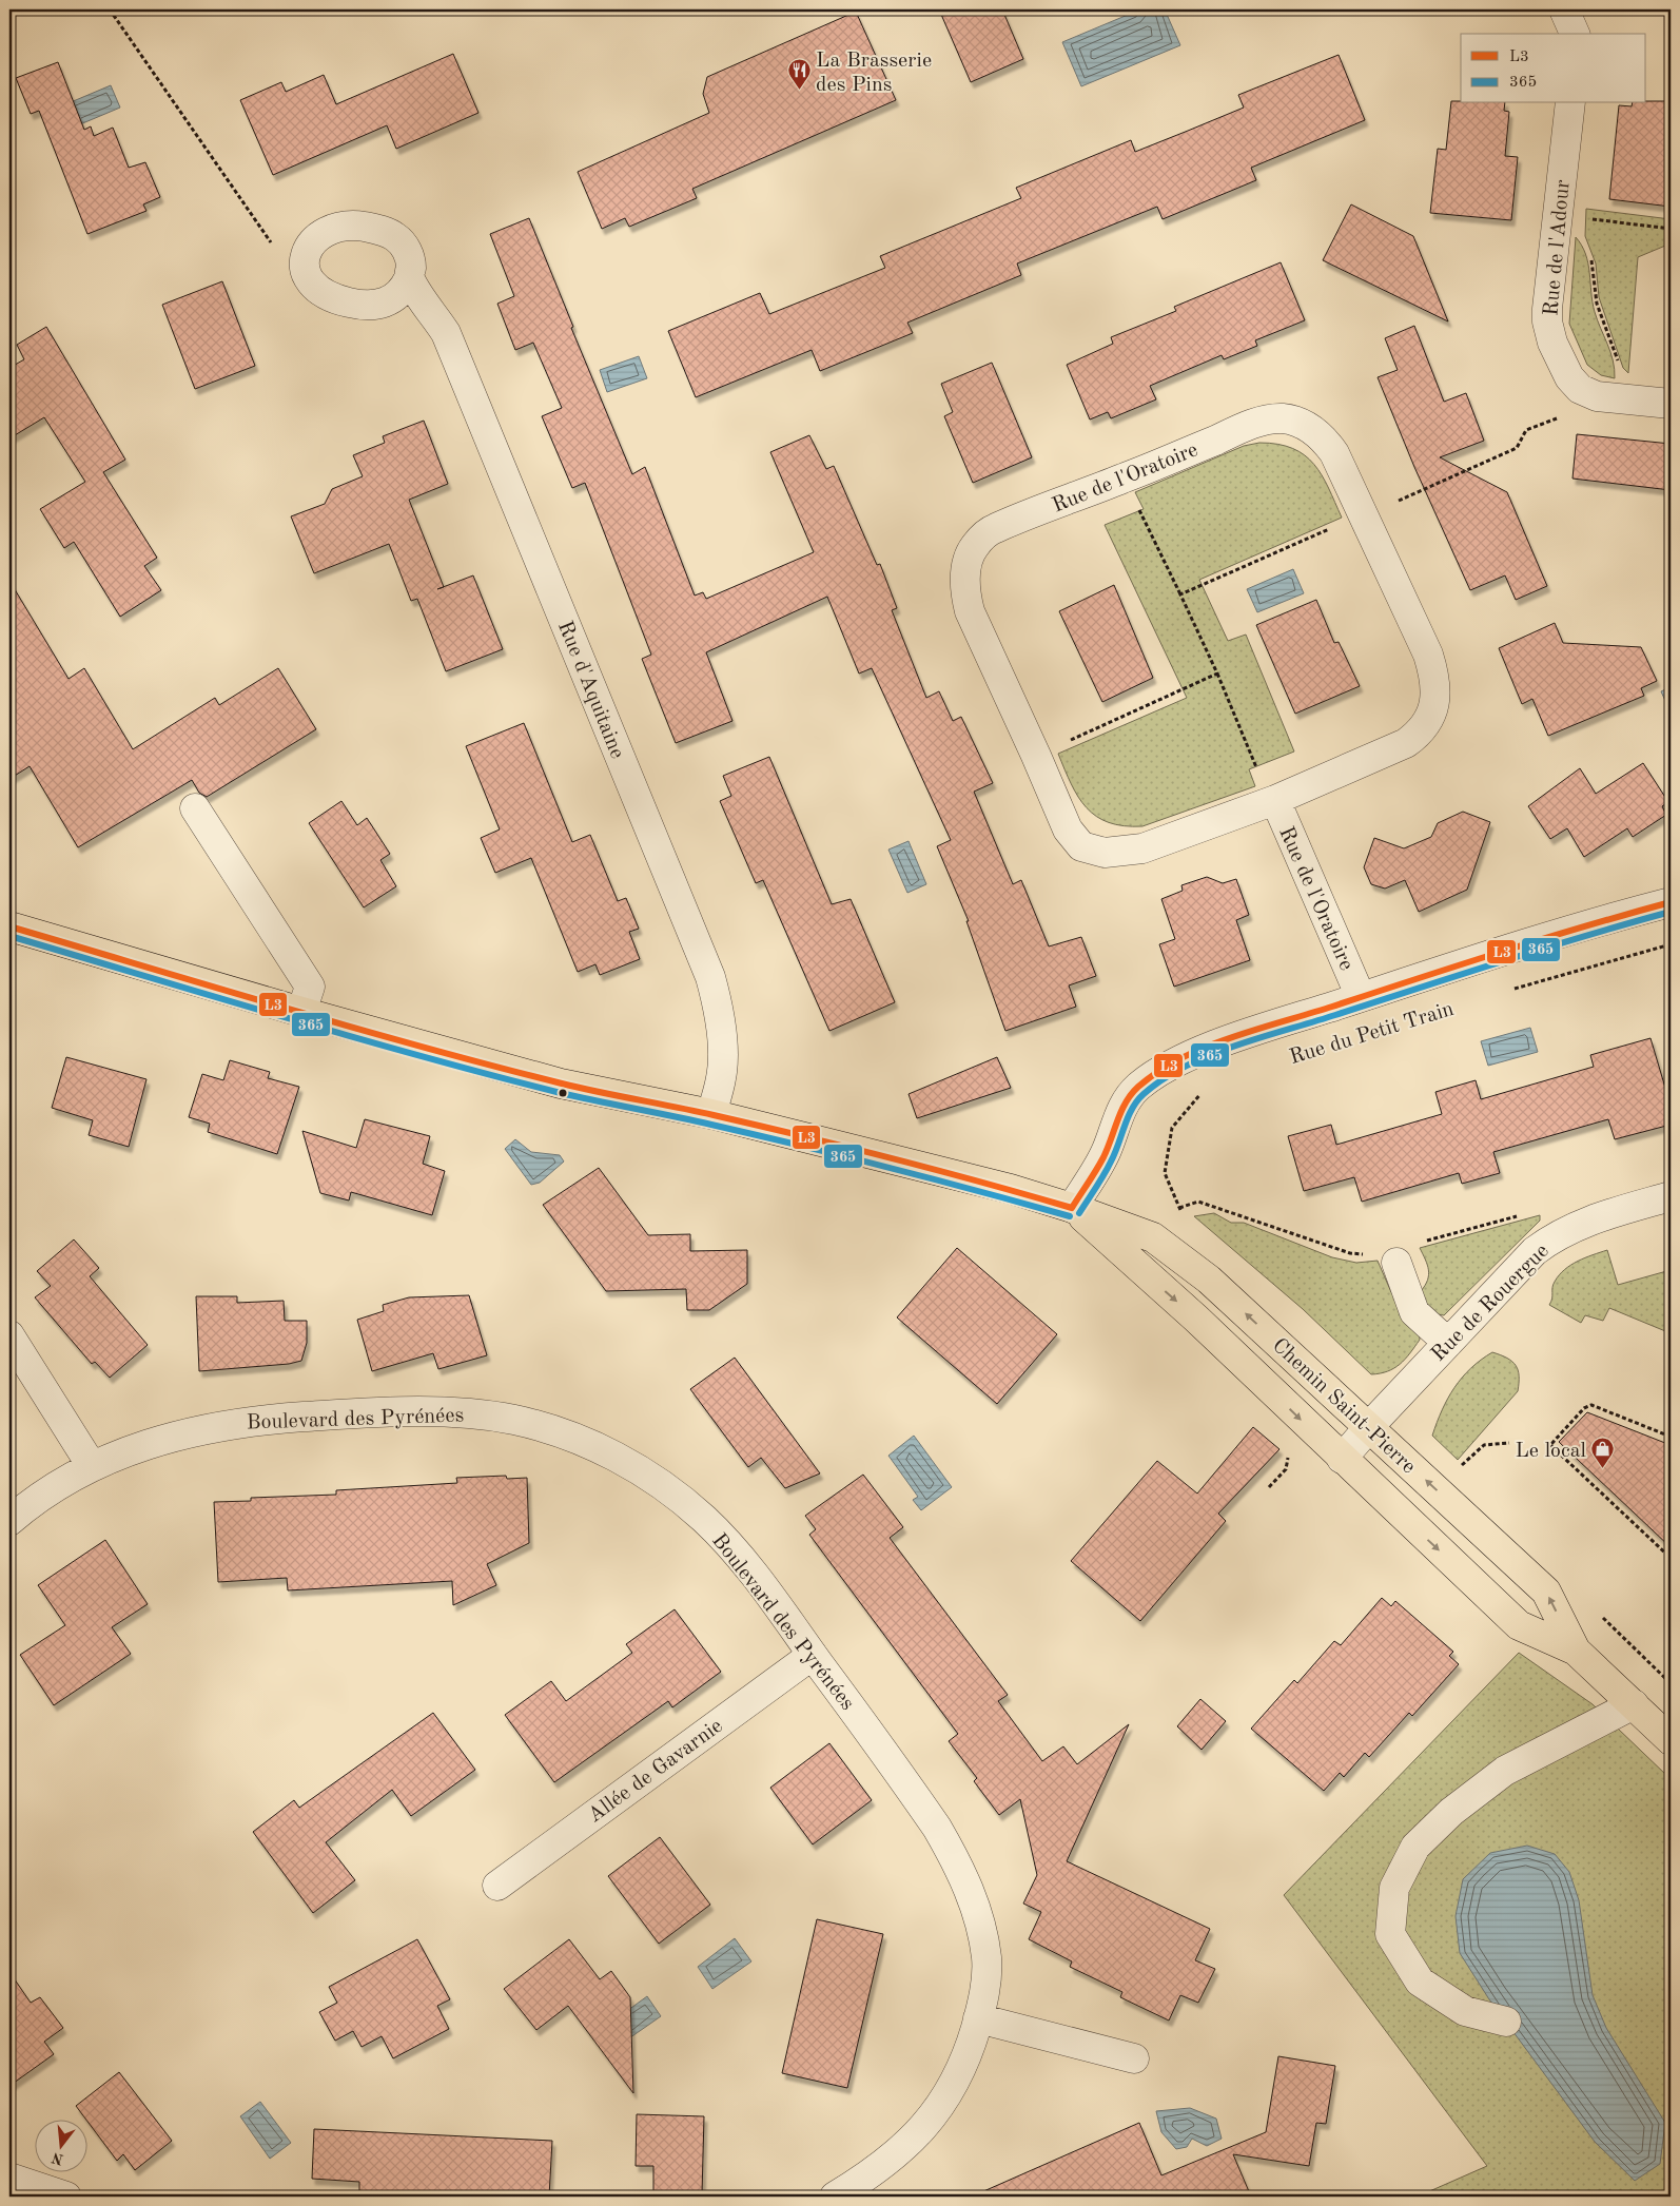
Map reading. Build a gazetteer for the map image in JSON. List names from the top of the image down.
{
  "streets": {
    "main road": ["Chemin Saint-Pierre"],
    "street": [
      "Rue de l'Adour",
      "Rue de l'Oratoire",
      "Rue d'Aquitaine",
      "Rue du Petit Train",
      "Rue de Rouergue",
      "Boulevard des Pyrénées",
      "Allée de Gavarnie"
    ]
  },
  "crossings": [
    ["Rue de l'Oratoire", "Rue du Petit Train"],
    ["Rue d'Aquitaine", "Chemin Saint-Pierre"],
    ["Rue du Petit Train", "Chemin Saint-Pierre"],
    ["Rue de Rouergue", "Chemin Saint-Pierre"],
    ["Boulevard des Pyrénées", "Allée de Gavarnie"]
  ],
  "places": {
    "restaurant": ["La Brasserie des Pins"],
    "shop": ["Le local"]
  },
  "lines": ["transit line L3", "transit line 365"],
  "legend": ["L3", "365"],
  "north": "bottom"
}
